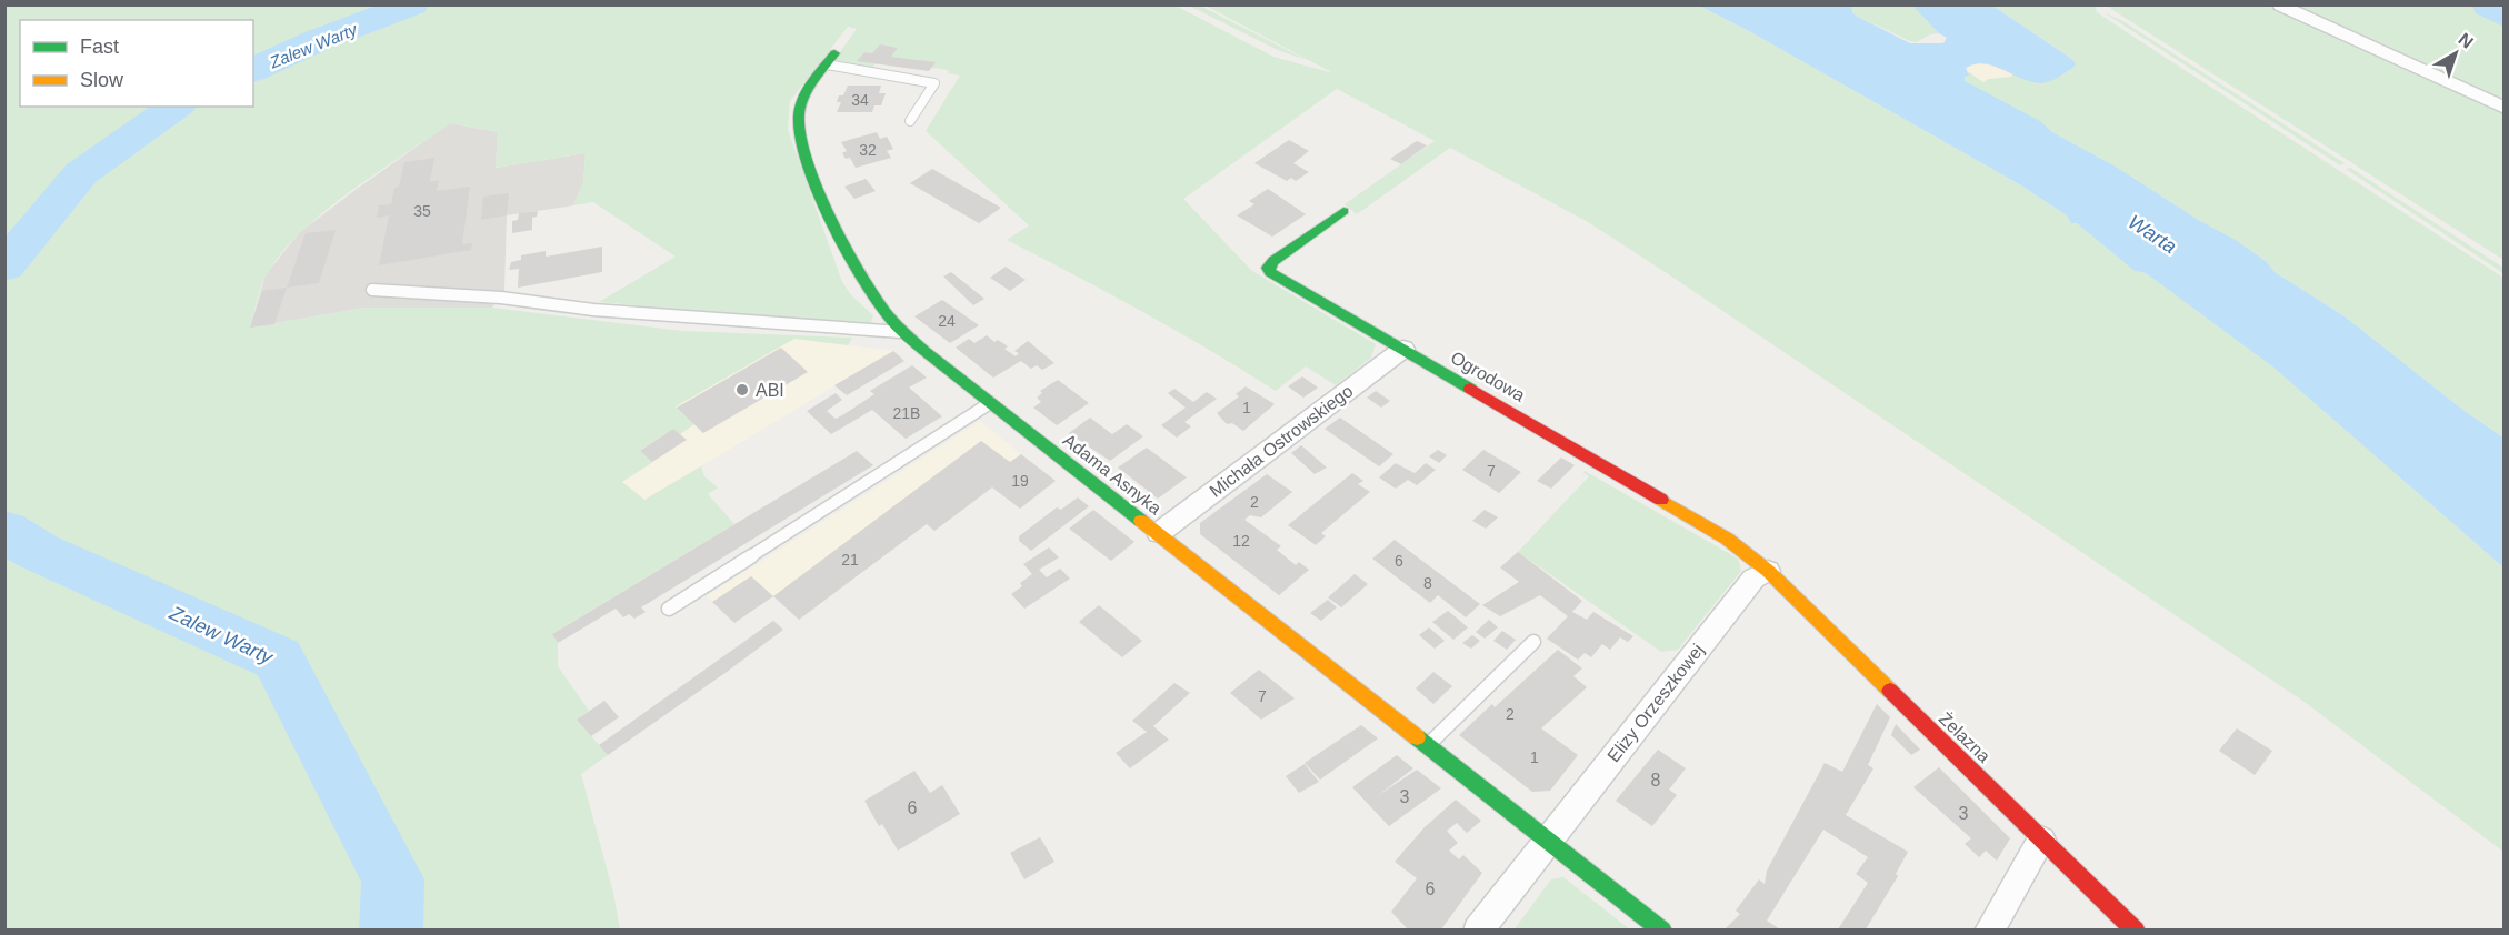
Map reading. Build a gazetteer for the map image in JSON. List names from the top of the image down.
{
  "streets": {
    "street": [
      "Ogrodowa",
      "Michała Ostrowskiego",
      "Adama Asnyka",
      "Elizy Orzeszkowej",
      "Żelazna"
    ]
  },
  "crossings": [
    ["Ogrodowa", "Michała Ostrowskiego"],
    ["Ogrodowa", "Elizy Orzeszkowej"],
    ["Ogrodowa", "Żelazna"],
    ["Michała Ostrowskiego", "Adama Asnyka"],
    ["Adama Asnyka", "Elizy Orzeszkowej"],
    ["Elizy Orzeszkowej", "Żelazna"]
  ],
  "water": ["Zalew Warty", "Warta"],
  "places": ["ABI"],
  "house_numbers": [
    "34",
    "32",
    "35",
    "24",
    "1",
    "21B",
    "7",
    "19",
    "2",
    "12",
    "21",
    "6",
    "8",
    "7",
    "2",
    "1",
    "8",
    "3",
    "6",
    "3",
    "6"
  ],
  "legend": ["Fast", "Slow"],
  "north": "top right"
}
